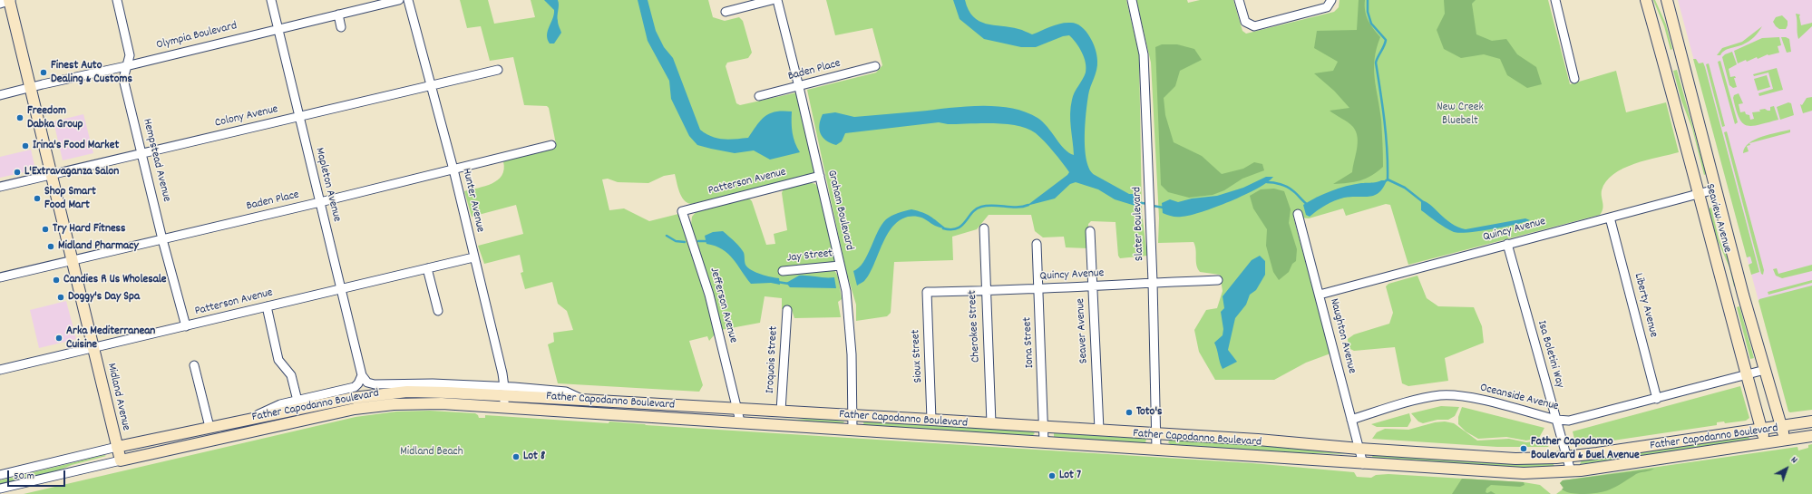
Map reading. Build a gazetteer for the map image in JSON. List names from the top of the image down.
{
  "streets": {
    "main road": ["Seaview Avenue", "Midland Avenue", "Father Capodanno Boulevard"],
    "street": [
      "Olympia Boulevard",
      "Baden Place",
      "Colony Avenue",
      "Hempstead Avenue",
      "Patterson Avenue",
      "Mapleton Avenue",
      "Hunter Avenue",
      "Graham Boulevard",
      "Slater Boulevard",
      "Quincy Avenue",
      "Jay Street",
      "Jefferson Avenue",
      "Liberty Avenue",
      "Cherokee Street",
      "Seaver Avenue",
      "Naughton Avenue",
      "Iona Street",
      "Isa Boletini Way",
      "Sioux Street",
      "Iroquois Street",
      "Oceanside Avenue"
    ]
  },
  "crossings": [
    ["Olympia Boulevard", "Hempstead Avenue"],
    ["Olympia Boulevard", "Mapleton Avenue"],
    ["Olympia Boulevard", "Midland Avenue"],
    ["Baden Place", "Hempstead Avenue"],
    ["Baden Place", "Mapleton Avenue"],
    ["Baden Place", "Hunter Avenue"],
    ["Baden Place", "Graham Boulevard"],
    ["Baden Place", "Midland Avenue"],
    ["Colony Avenue", "Hempstead Avenue"],
    ["Colony Avenue", "Mapleton Avenue"],
    ["Colony Avenue", "Hunter Avenue"],
    ["Colony Avenue", "Midland Avenue"],
    ["Hempstead Avenue", "Patterson Avenue"],
    ["Patterson Avenue", "Mapleton Avenue"],
    ["Patterson Avenue", "Hunter Avenue"],
    ["Patterson Avenue", "Graham Boulevard"],
    ["Patterson Avenue", "Jefferson Avenue"],
    ["Patterson Avenue", "Midland Avenue"],
    ["Mapleton Avenue", "Father Capodanno Boulevard"],
    ["Hunter Avenue", "Father Capodanno Boulevard"],
    ["Graham Boulevard", "Jay Street"],
    ["Graham Boulevard", "Father Capodanno Boulevard"],
    ["Seaview Avenue", "Quincy Avenue"],
    ["Seaview Avenue", "Oceanside Avenue"],
    ["Seaview Avenue", "Father Capodanno Boulevard"],
    ["Slater Boulevard", "Quincy Avenue"],
    ["Slater Boulevard", "Father Capodanno Boulevard"],
    ["Quincy Avenue", "Liberty Avenue"],
    ["Quincy Avenue", "Cherokee Street"],
    ["Quincy Avenue", "Seaver Avenue"],
    ["Quincy Avenue", "Naughton Avenue"],
    ["Quincy Avenue", "Iona Street"],
    ["Quincy Avenue", "Isa Boletini Way"],
    ["Quincy Avenue", "Sioux Street"],
    ["Jefferson Avenue", "Father Capodanno Boulevard"],
    ["Liberty Avenue", "Oceanside Avenue"],
    ["Cherokee Street", "Father Capodanno Boulevard"],
    ["Seaver Avenue", "Father Capodanno Boulevard"],
    ["Naughton Avenue", "Oceanside Avenue"],
    ["Naughton Avenue", "Father Capodanno Boulevard"],
    ["Iona Street", "Father Capodanno Boulevard"],
    ["Isa Boletini Way", "Oceanside Avenue"],
    ["Isa Boletini Way", "Father Capodanno Boulevard"],
    ["Sioux Street", "Father Capodanno Boulevard"],
    ["Iroquois Street", "Father Capodanno Boulevard"],
    ["Midland Avenue", "Father Capodanno Boulevard"]
  ],
  "parks": ["New Creek Bluebelt", "Midland Beach"],
  "places": [
    "Finest Auto Dealing & Customs",
    "Freedom Dabka Group",
    "Irina's Food Market",
    "L'Extravaganza Salon",
    "Shop Smart Food Mart",
    "Try Hard Fitness",
    "Midland Pharmacy",
    "Candies R Us Wholesale",
    "Doggy's Day Spa",
    "Arka Mediterranean Cuisine",
    "Toto's",
    "Father Capodanno Boulevard & Buel Avenue",
    "Lot 8",
    "Lot 7"
  ],
  "scale_bar": "50 m",
  "north": "top right"
}
